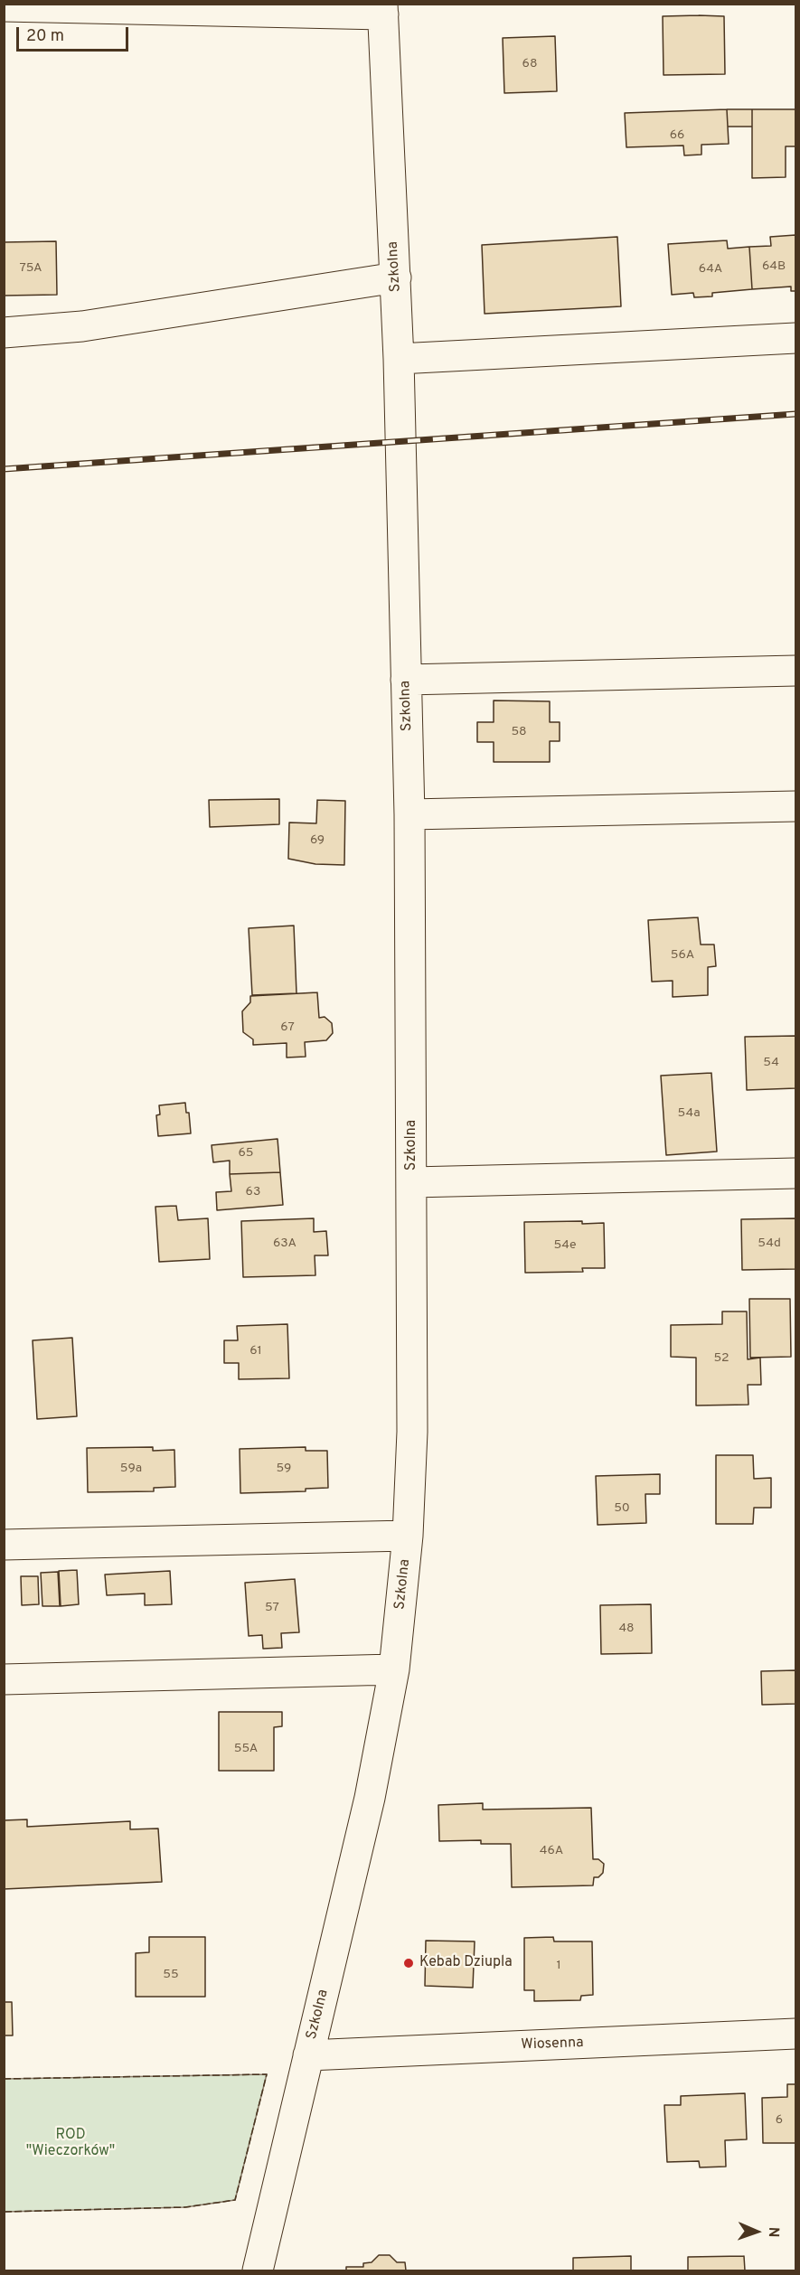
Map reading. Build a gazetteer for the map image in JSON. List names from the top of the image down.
{
  "streets": {
    "street": ["Szkolna", "Wiosenna"]
  },
  "crossings": [
    ["Szkolna", "Wiosenna"]
  ],
  "parks": ["ROD \"Wieczorków\""],
  "places": ["Kebab Dziupla"],
  "house_numbers": [
    "68",
    "66",
    "64B",
    "75A",
    "64A",
    "58",
    "69",
    "56A",
    "67",
    "54",
    "54a",
    "65",
    "63",
    "63A",
    "54d",
    "54e",
    "61",
    "52",
    "59a",
    "59",
    "50",
    "57",
    "48",
    "55A",
    "46A",
    "1",
    "55",
    "6"
  ],
  "scale_bar": "20 m",
  "north": "right"
}
